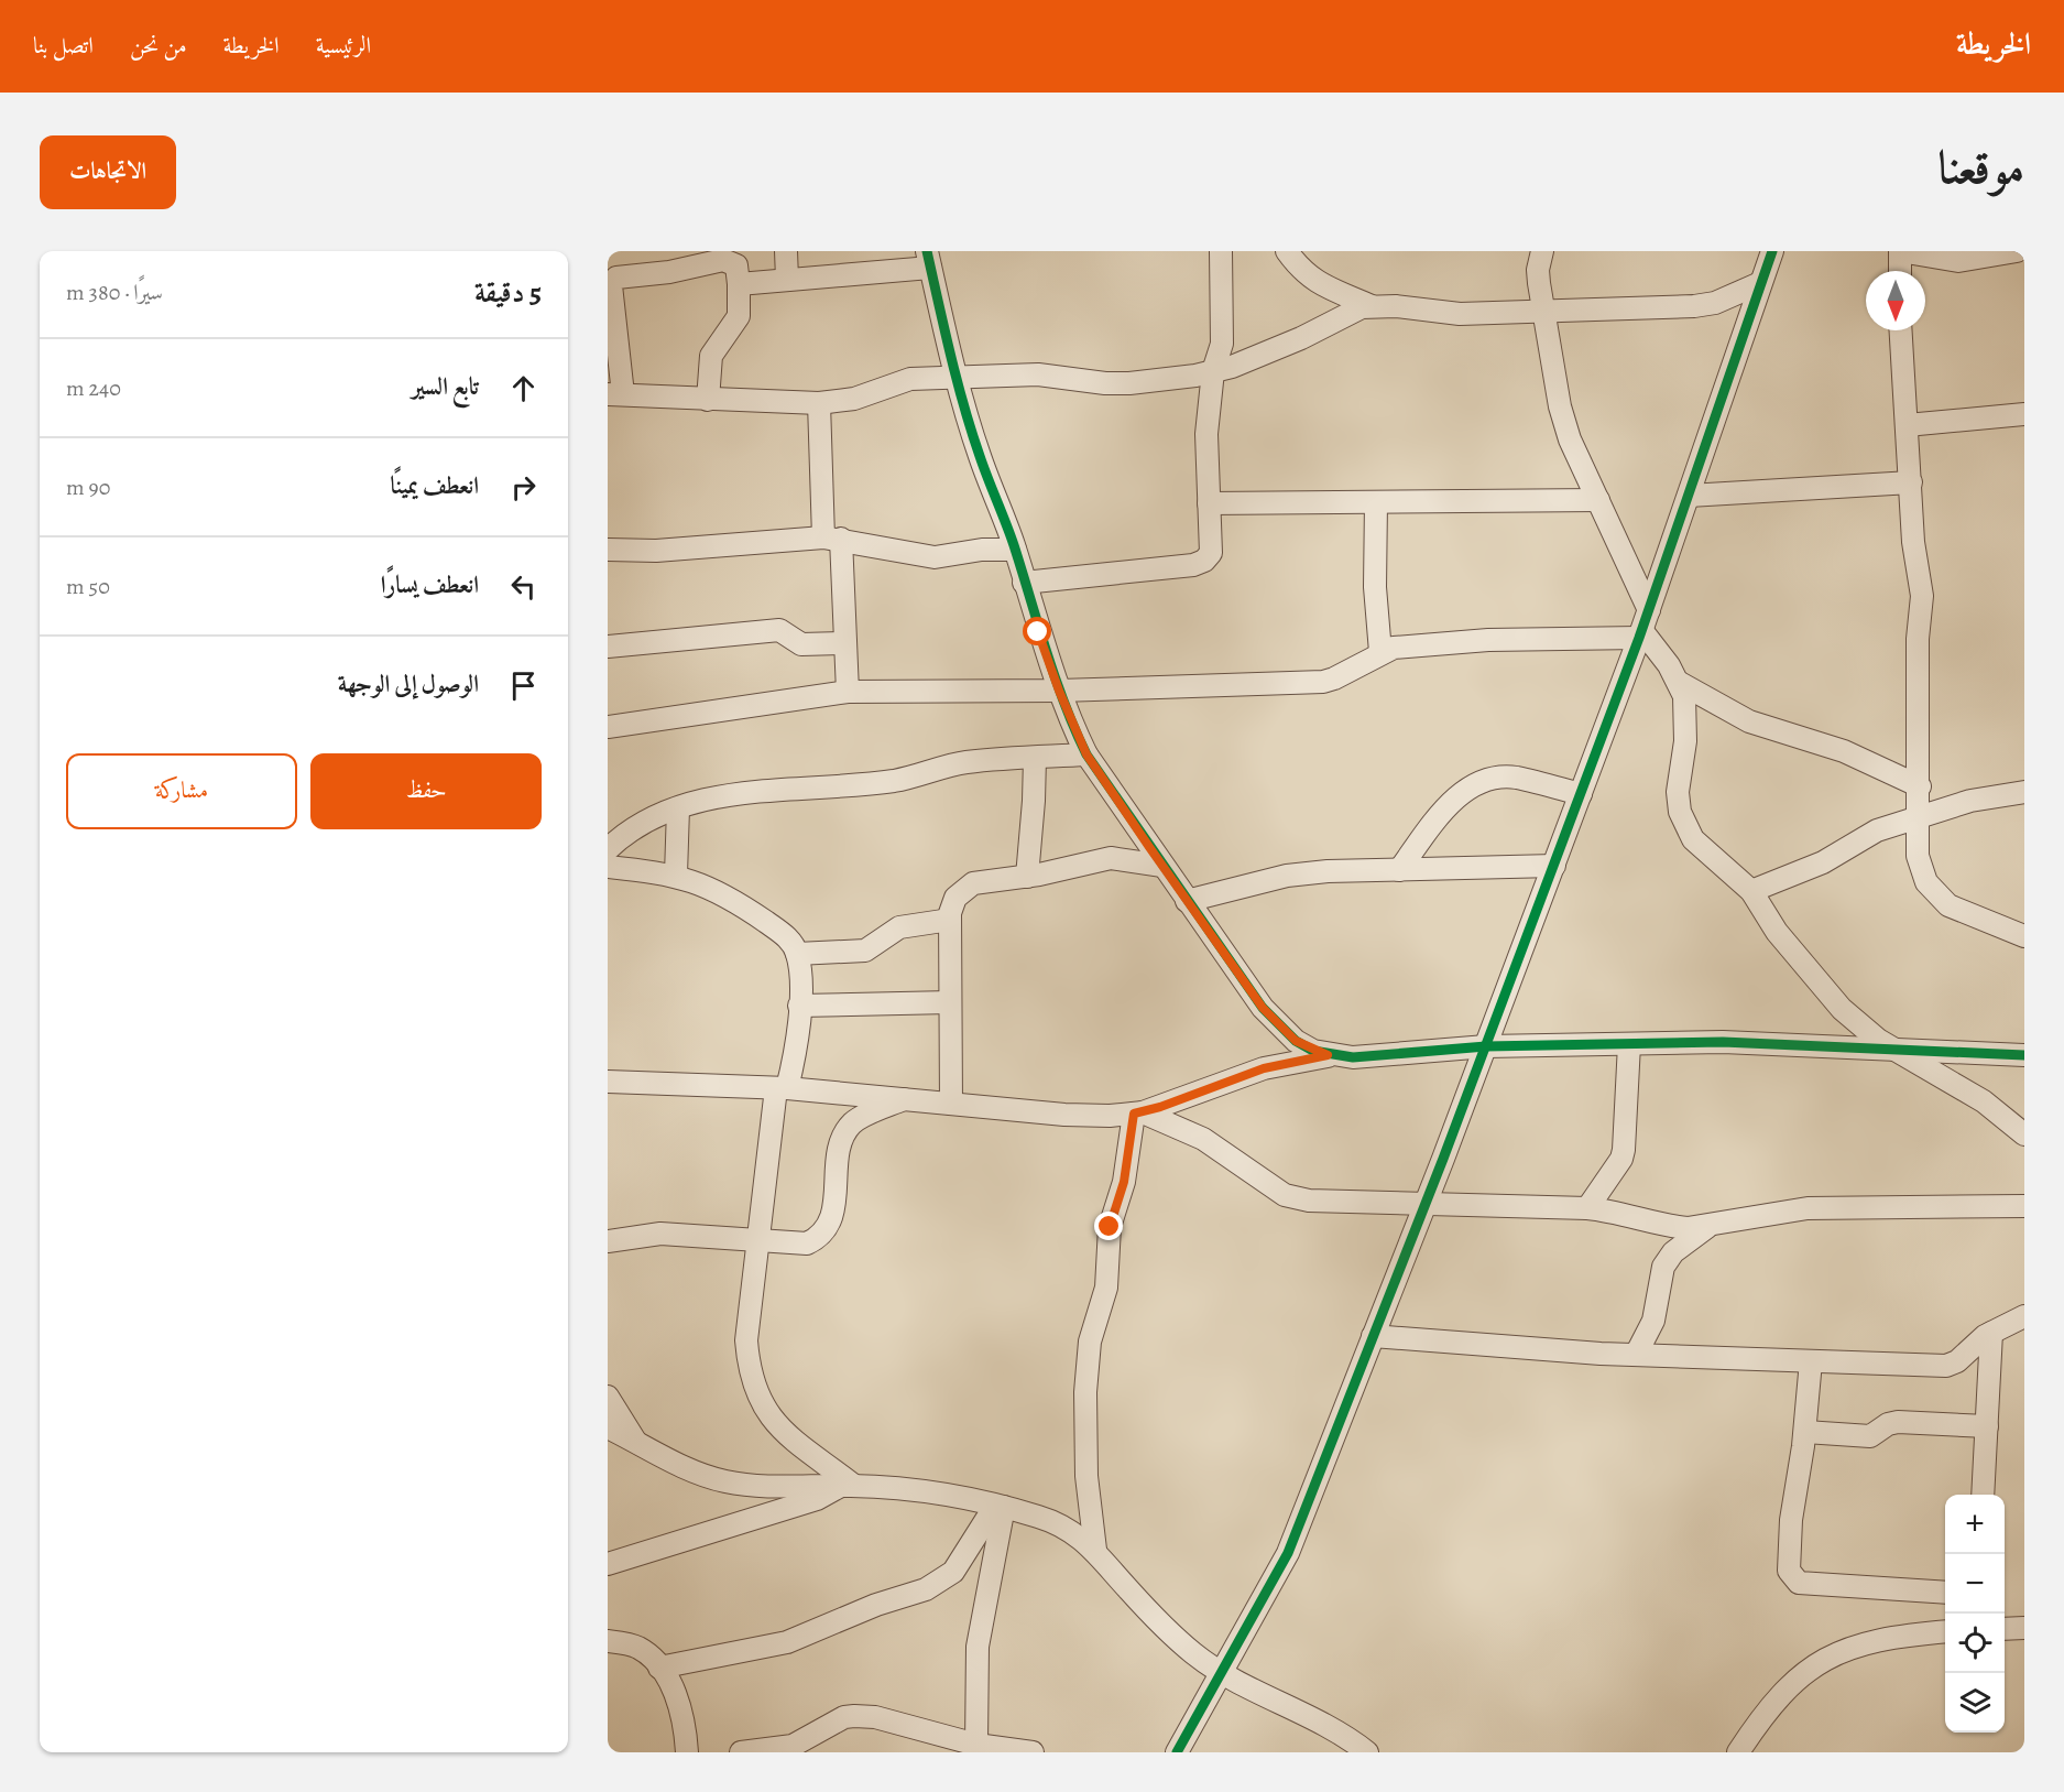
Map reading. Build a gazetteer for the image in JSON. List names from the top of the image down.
{
  "north": "bottom",
  "page": {
    "header": "الخريطة",
    "nav": [
      "الرئيسية",
      "الخريطة",
      "من نحن",
      "اتصل بنا"
    ],
    "title": "موقعنا",
    "buttons": [
      "الاتجاهات",
      ["حفظ", "مشاركة"]
    ],
    "heading": ["5 دقيقة", "سيرًا · 380 m"],
    "list": [
      ["تابع السير", "240 m"],
      ["انعطف يمينًا", "90 m"],
      ["انعطف يسارًا", "50 m"],
      "الوصول إلى الوجهة"
    ],
    "map_buttons": ["+", "−"]
  }
}
